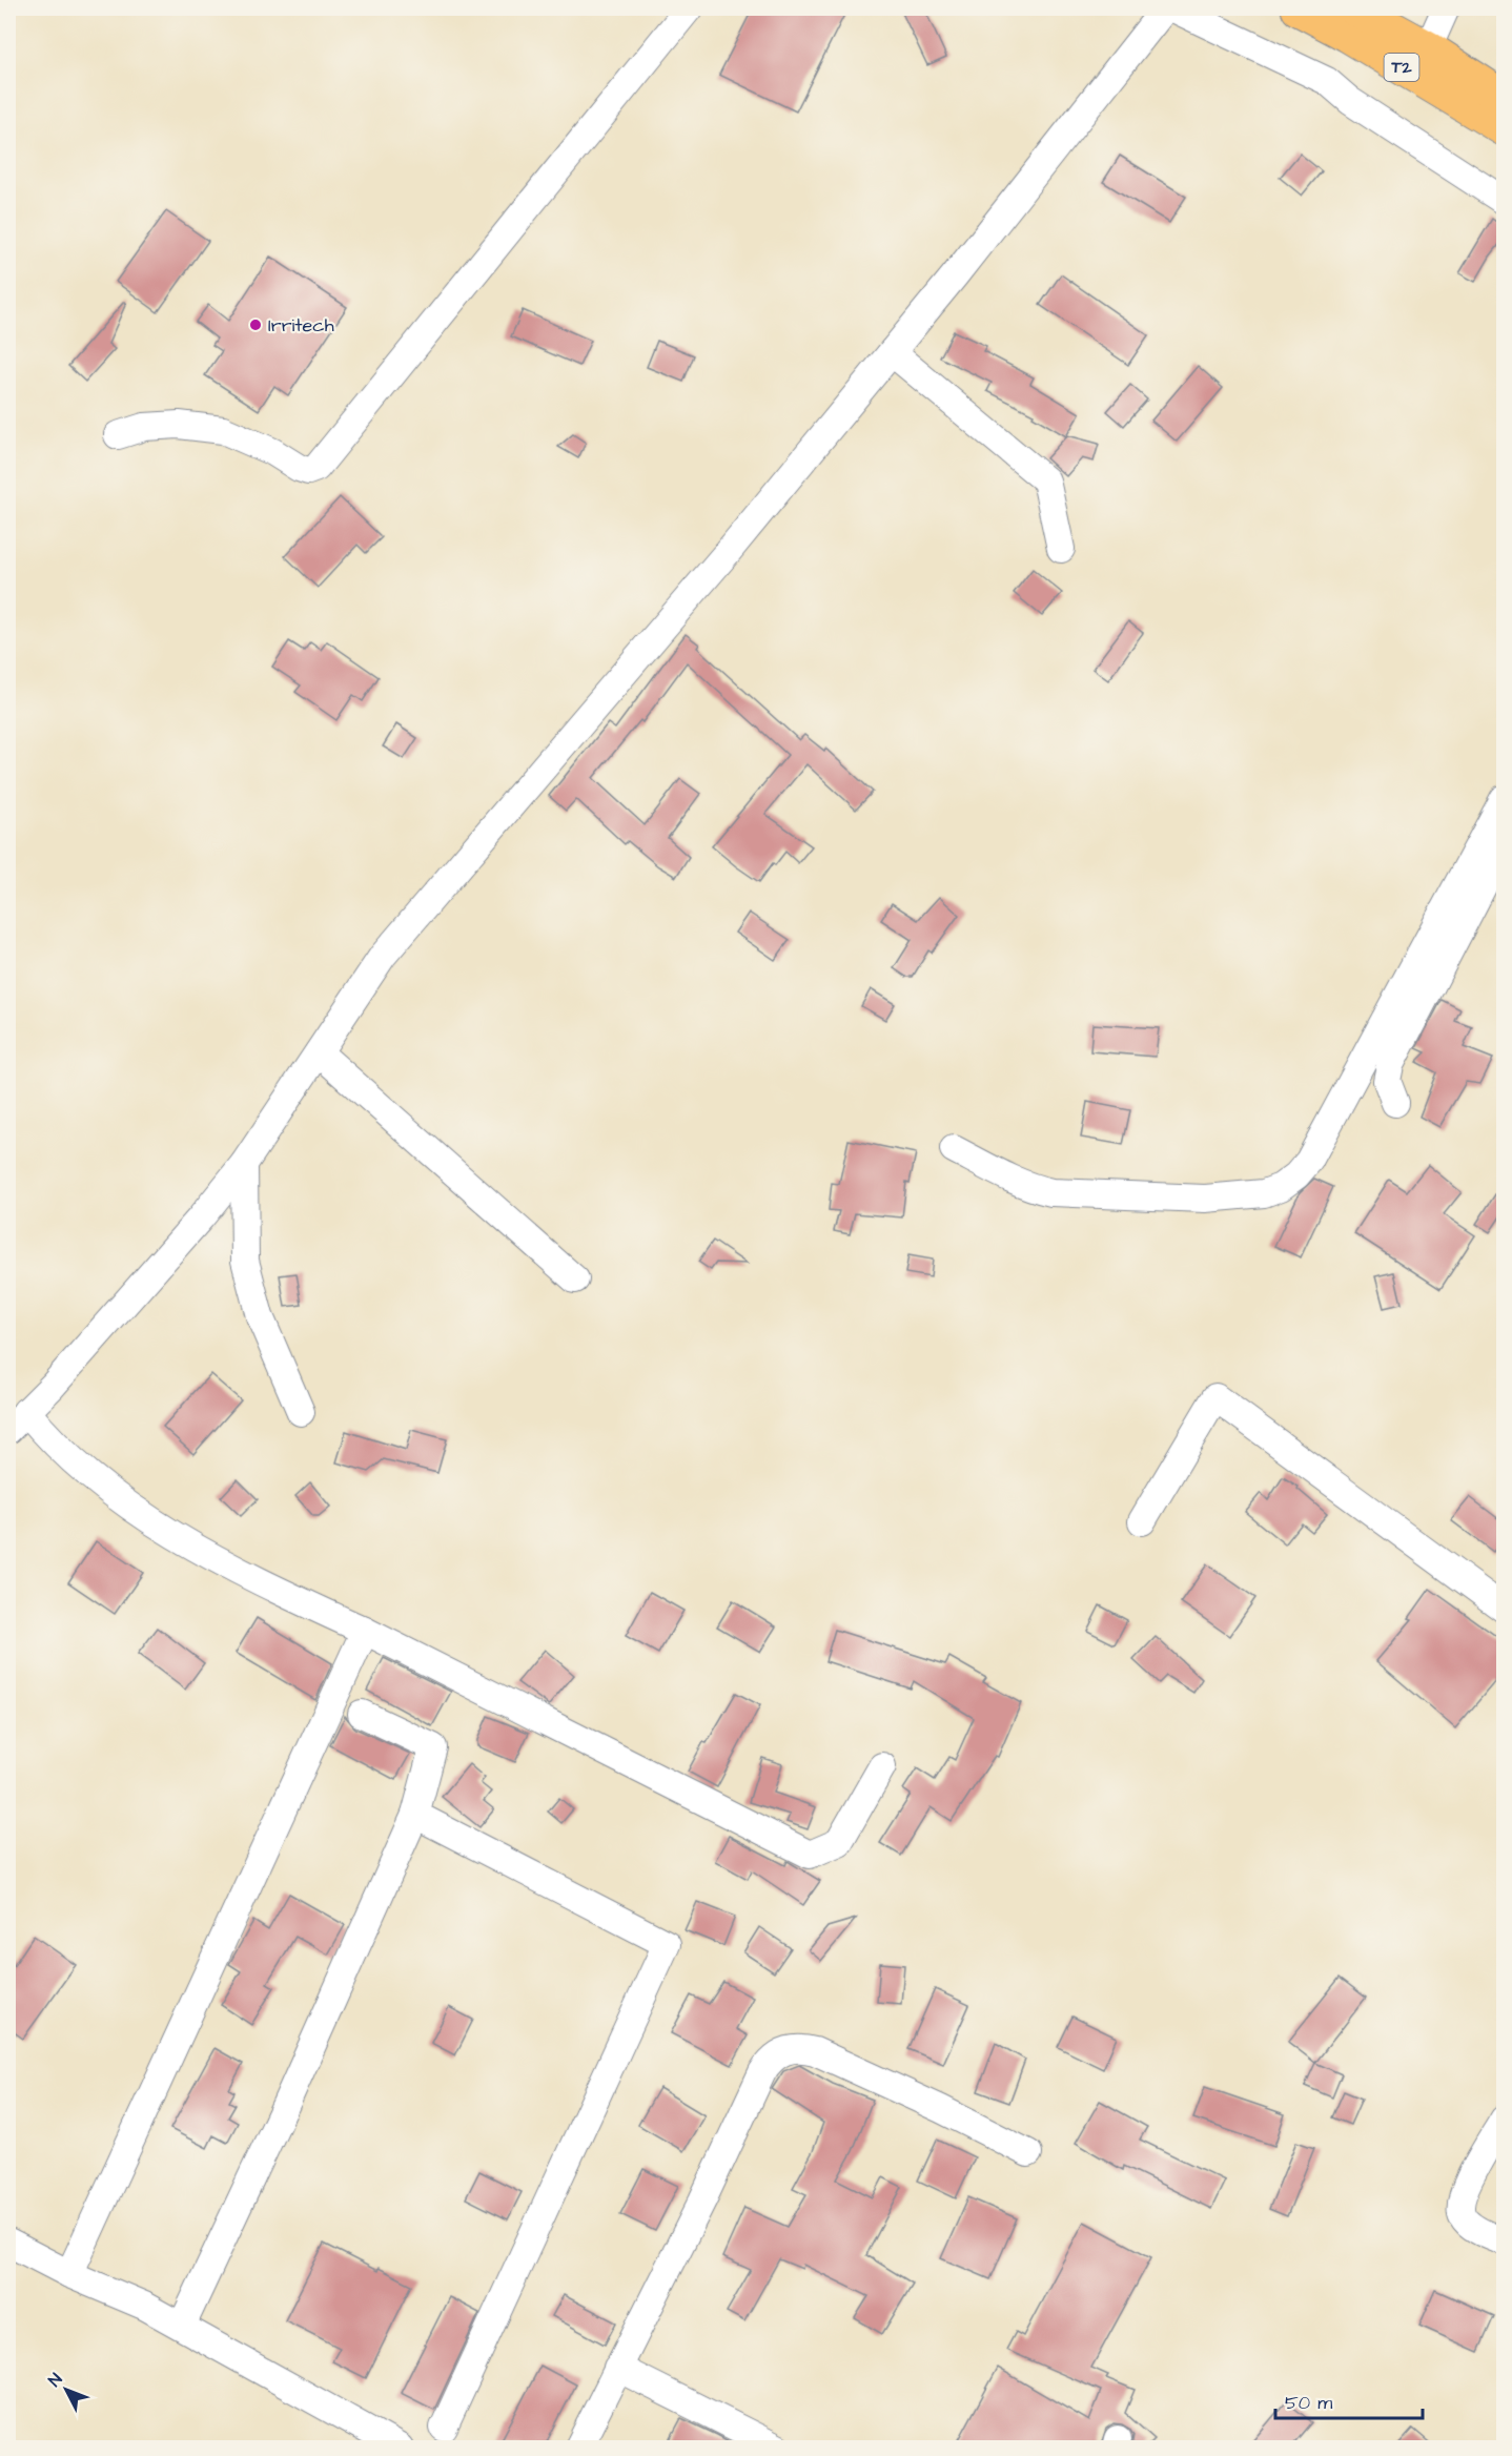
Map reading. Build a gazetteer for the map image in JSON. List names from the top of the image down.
{
  "streets": {
    "highway": ["T2"]
  },
  "places": ["Irritech"],
  "scale_bar": "50 m",
  "north": "top left"
}
